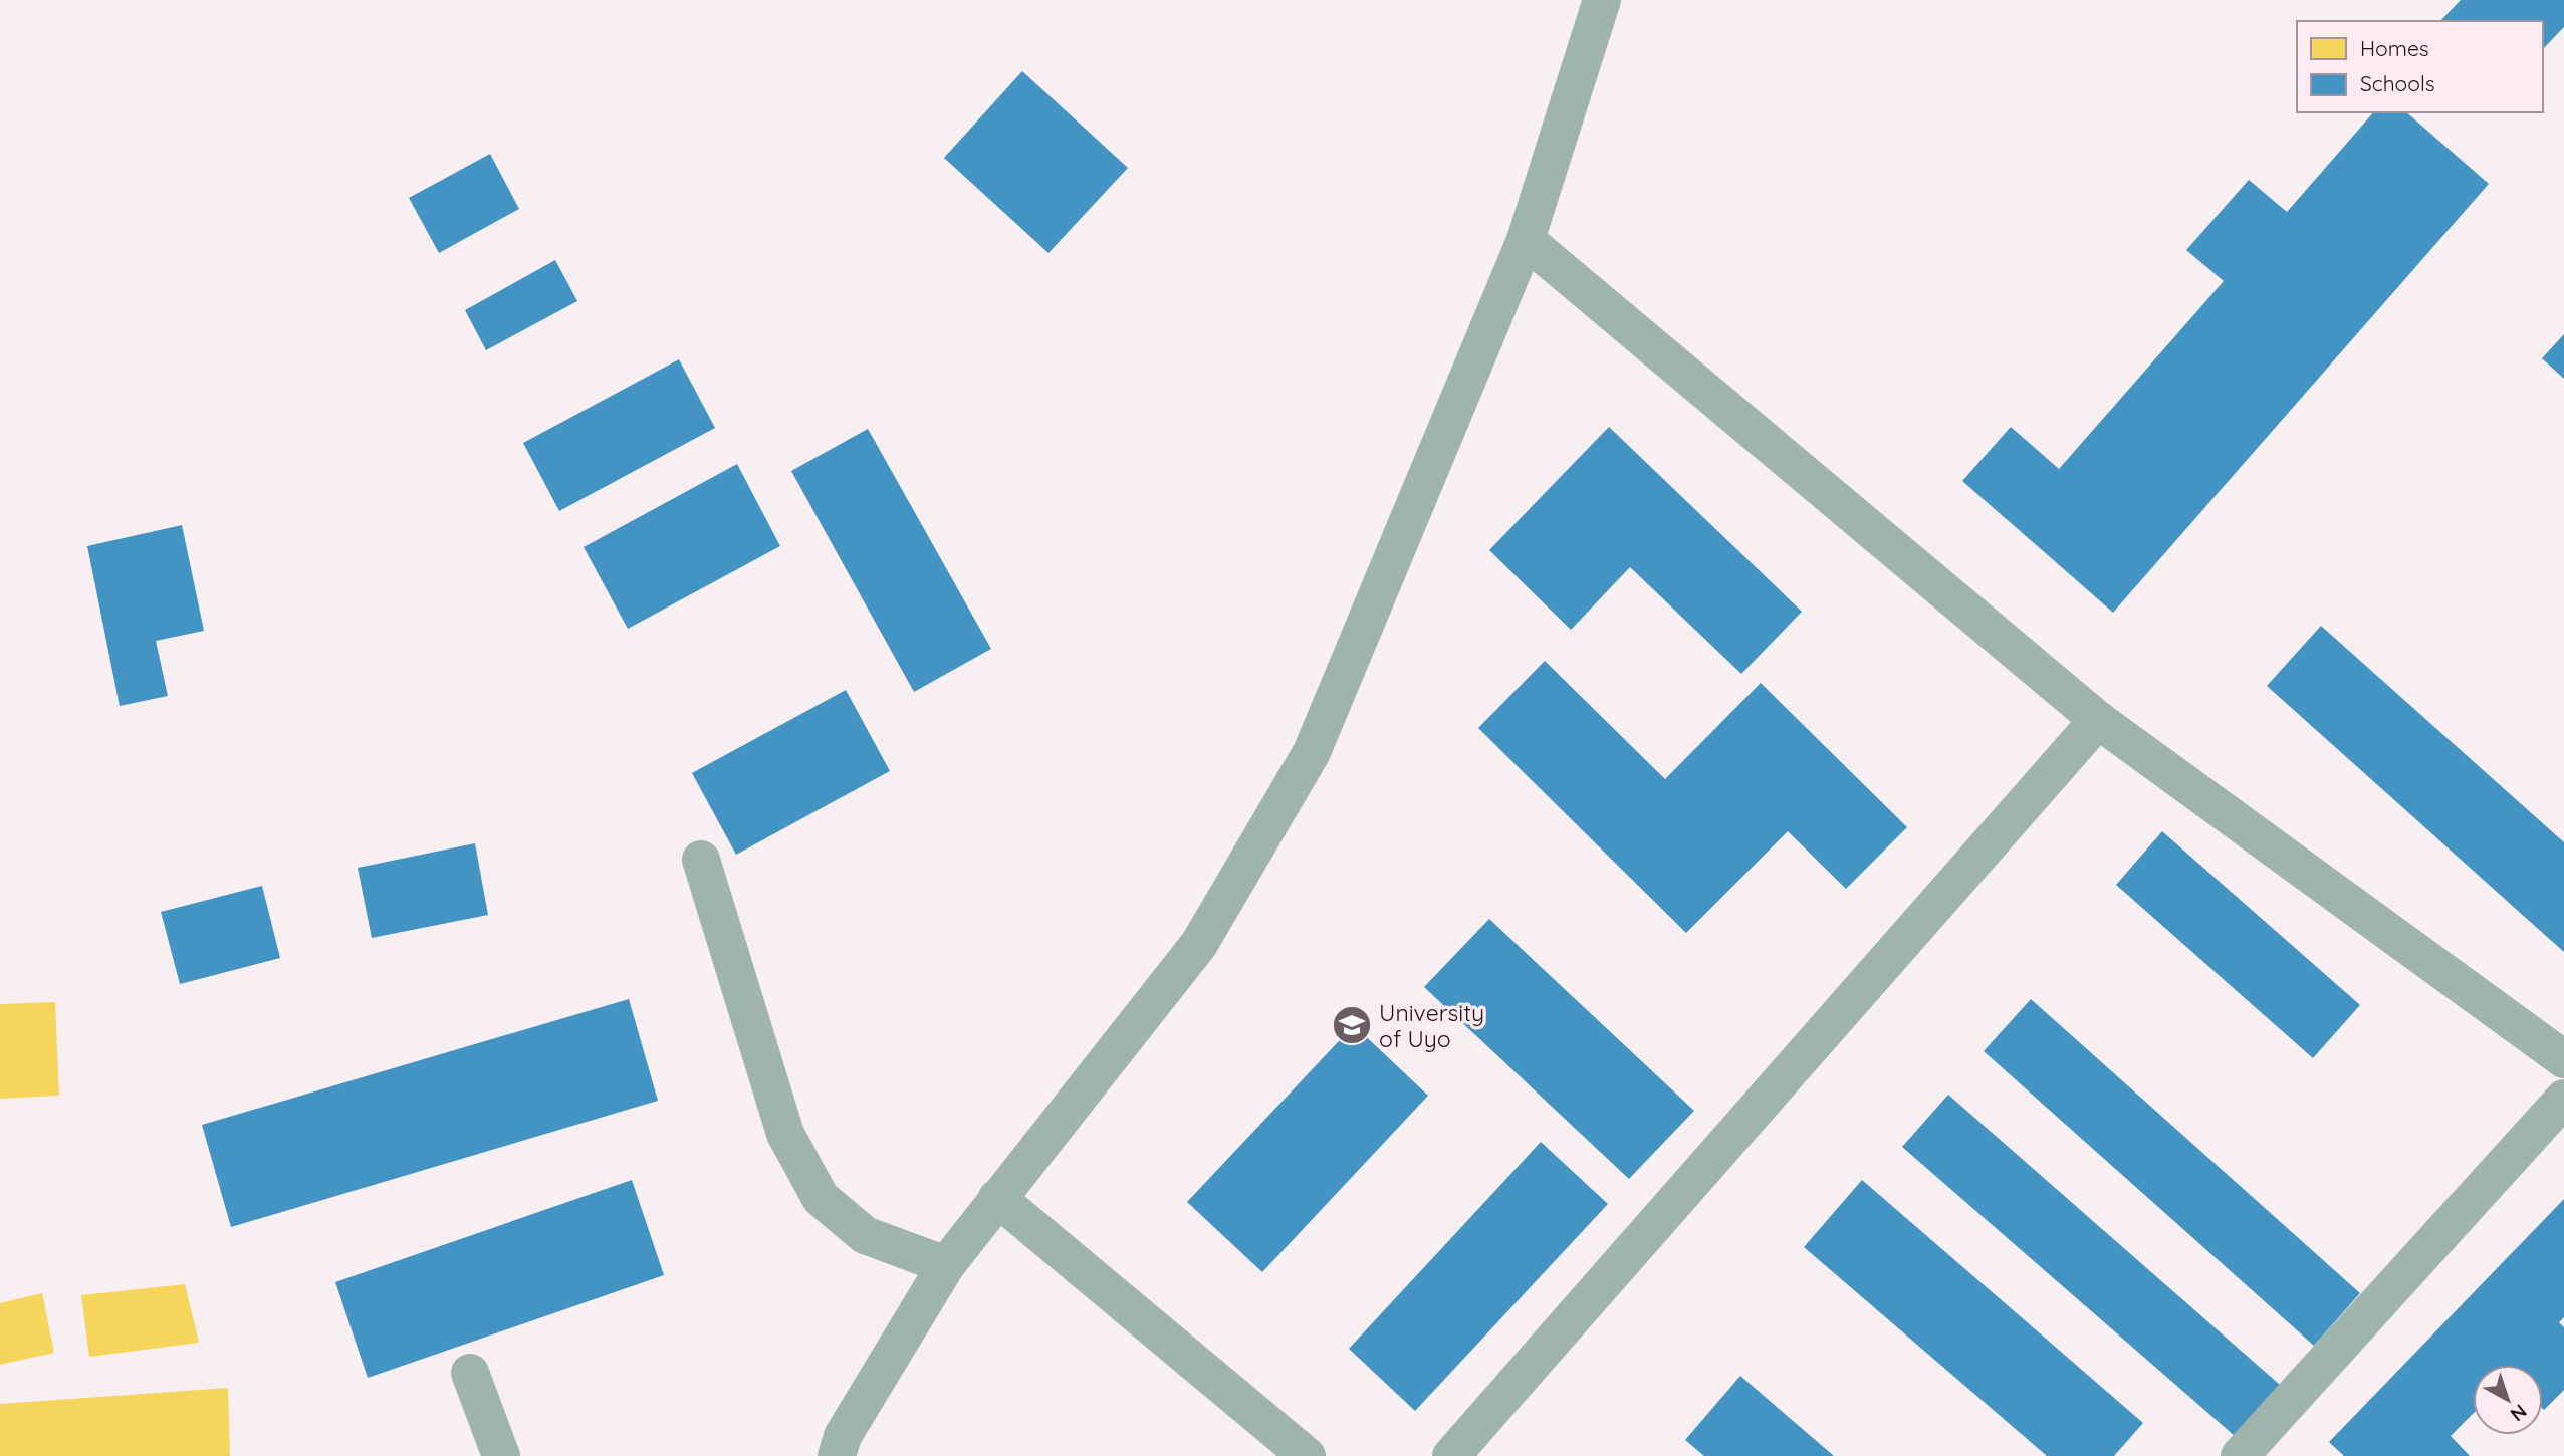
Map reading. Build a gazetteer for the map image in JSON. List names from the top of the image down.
{
  "places": {
    "school or university": ["University of Uyo"]
  },
  "legend": ["Homes", "Schools"],
  "north": "bottom right"
}
